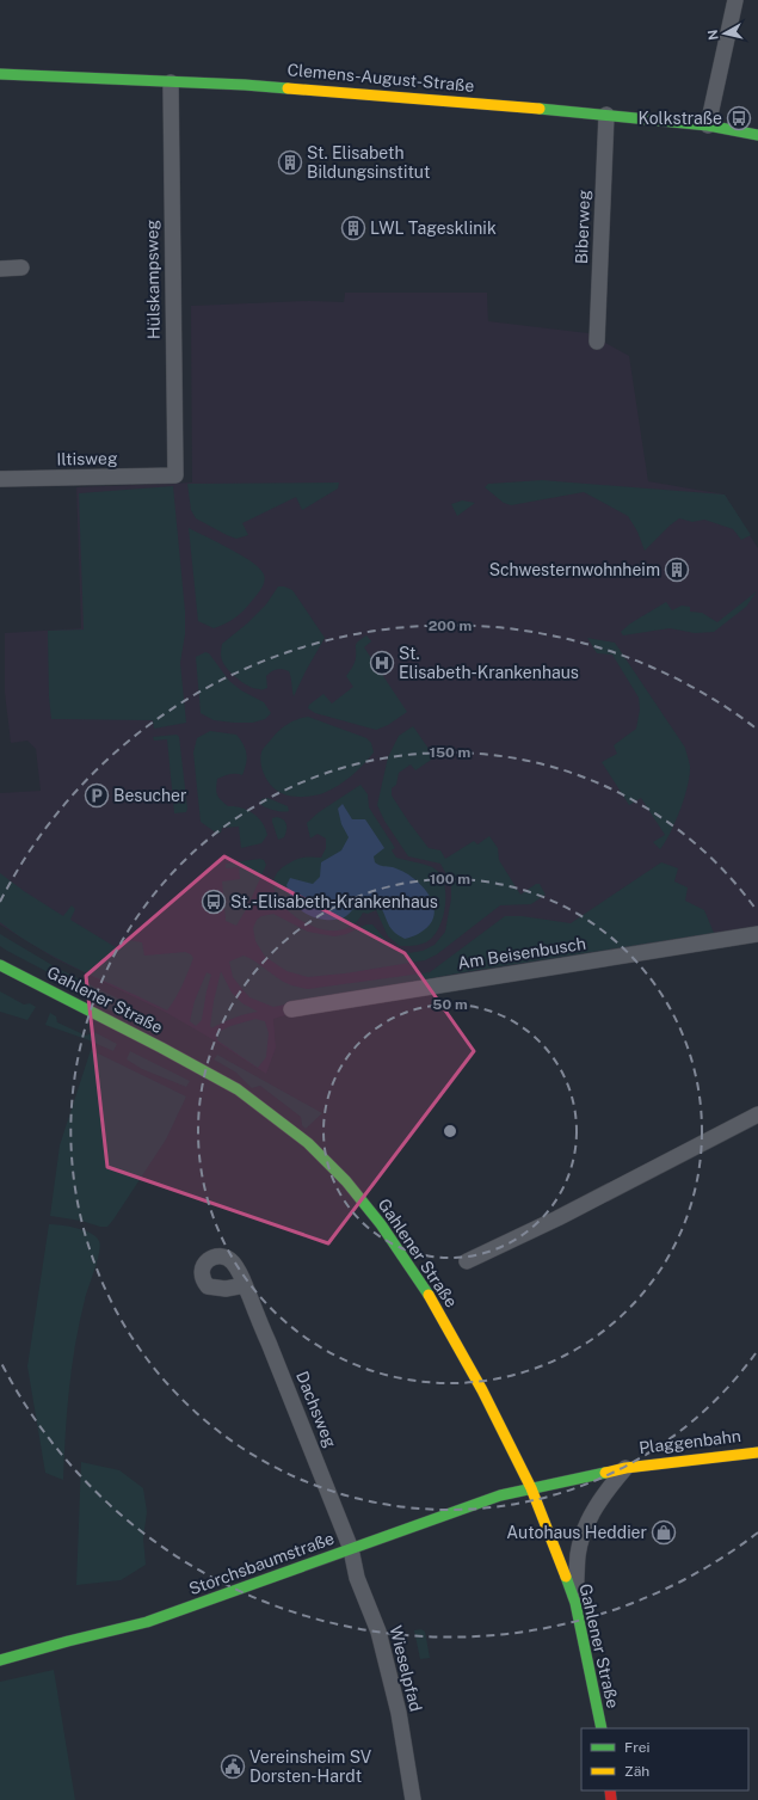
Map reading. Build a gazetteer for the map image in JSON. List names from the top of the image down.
{
  "streets": {
    "street": [
      "Clemens-August-Straße",
      "Biberweg",
      "Hülskampsweg",
      "Iltisweg",
      "Am Beisenbusch",
      "Gahlener Straße",
      "Dachsweg",
      "Plaggenbahn",
      "Storchsbaumstraße",
      "Wieselpfad"
    ]
  },
  "crossings": [
    ["Clemens-August-Straße", "Biberweg"],
    ["Clemens-August-Straße", "Hülskampsweg"],
    ["Hülskampsweg", "Iltisweg"],
    ["Gahlener Straße", "Plaggenbahn"],
    ["Gahlener Straße", "Storchsbaumstraße"],
    ["Dachsweg", "Storchsbaumstraße"],
    ["Dachsweg", "Wieselpfad"],
    ["Plaggenbahn", "Storchsbaumstraße"],
    ["Storchsbaumstraße", "Wieselpfad"]
  ],
  "places": {
    "bus stop": ["Kolkstraße", "St.-Elisabeth-Krankenhaus"],
    "building": ["St. Elisabeth Bildungsinstitut", "LWL Tagesklinik", "Schwesternwohnheim"],
    "hospital": ["St. Elisabeth-Krankenhaus"],
    "parking": ["Besucher"],
    "shop": ["Autohaus Heddier"],
    "public building": ["Vereinsheim SV Dorsten-Hardt"]
  },
  "legend": ["Frei", "Zäh"],
  "north": "left",
  "rings": [
    "200 m",
    "150 m",
    "100 m",
    "50 m"
  ]
}
